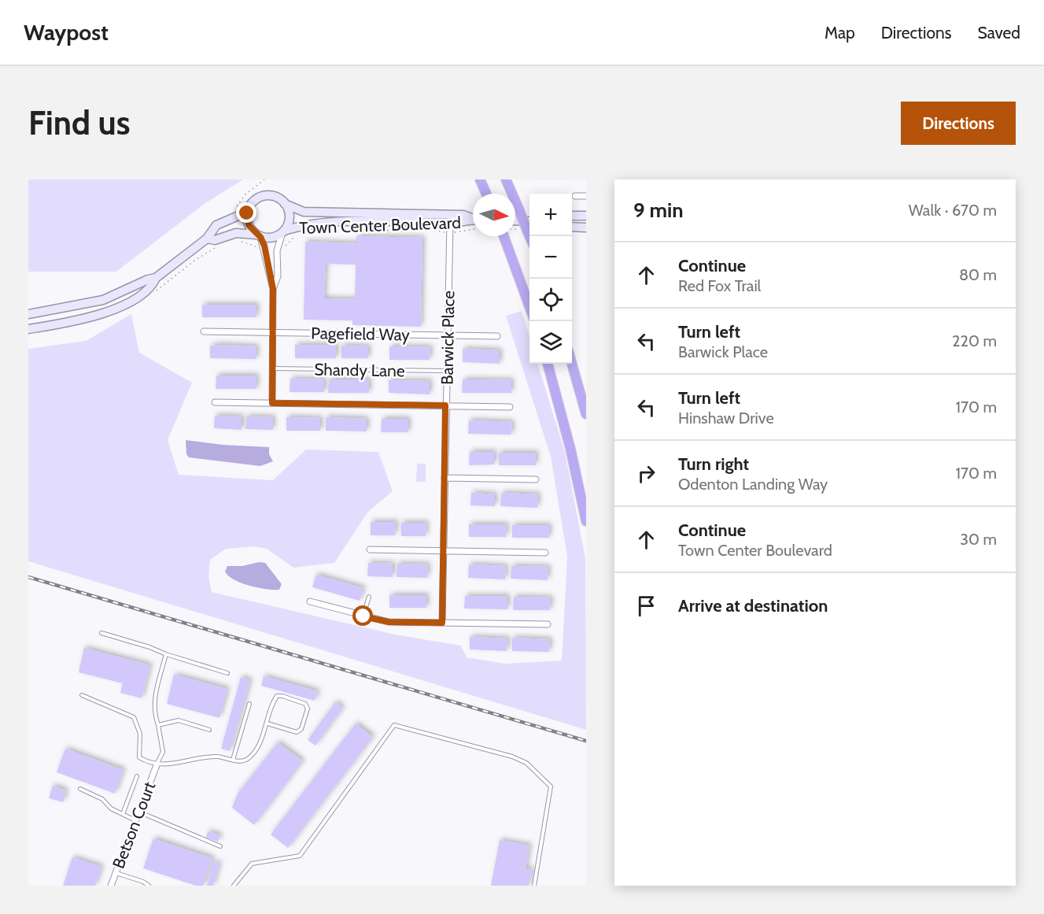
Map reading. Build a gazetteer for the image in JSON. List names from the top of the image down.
{
  "streets": {
    "street": [
      "Town Center Boulevard",
      "Pagefield Way",
      "Barwick Place",
      "Betson Court"
    ],
    "lane": ["Shandy Lane"]
  },
  "crossings": [
    ["Town Center Boulevard", "Barwick Place"],
    ["Pagefield Way", "Barwick Place"],
    ["Barwick Place", "Shandy Lane"]
  ],
  "north": "right",
  "page": {
    "header": "Waypost",
    "nav": ["Map", "Directions", "Saved"],
    "buttons": "Directions",
    "title": "Find us",
    "heading": ["9 min", "Walk · 670 m"],
    "map_buttons": ["+", "−"],
    "list": [
      ["Continue", "Red Fox Trail", "80 m"],
      ["Turn left", "Barwick Place", "220 m"],
      ["Turn left", "Hinshaw Drive", "170 m"],
      ["Turn right", "Odenton Landing Way", "170 m"],
      ["Continue", "Town Center Boulevard", "30 m"],
      "Arrive at destination"
    ]
  }
}
